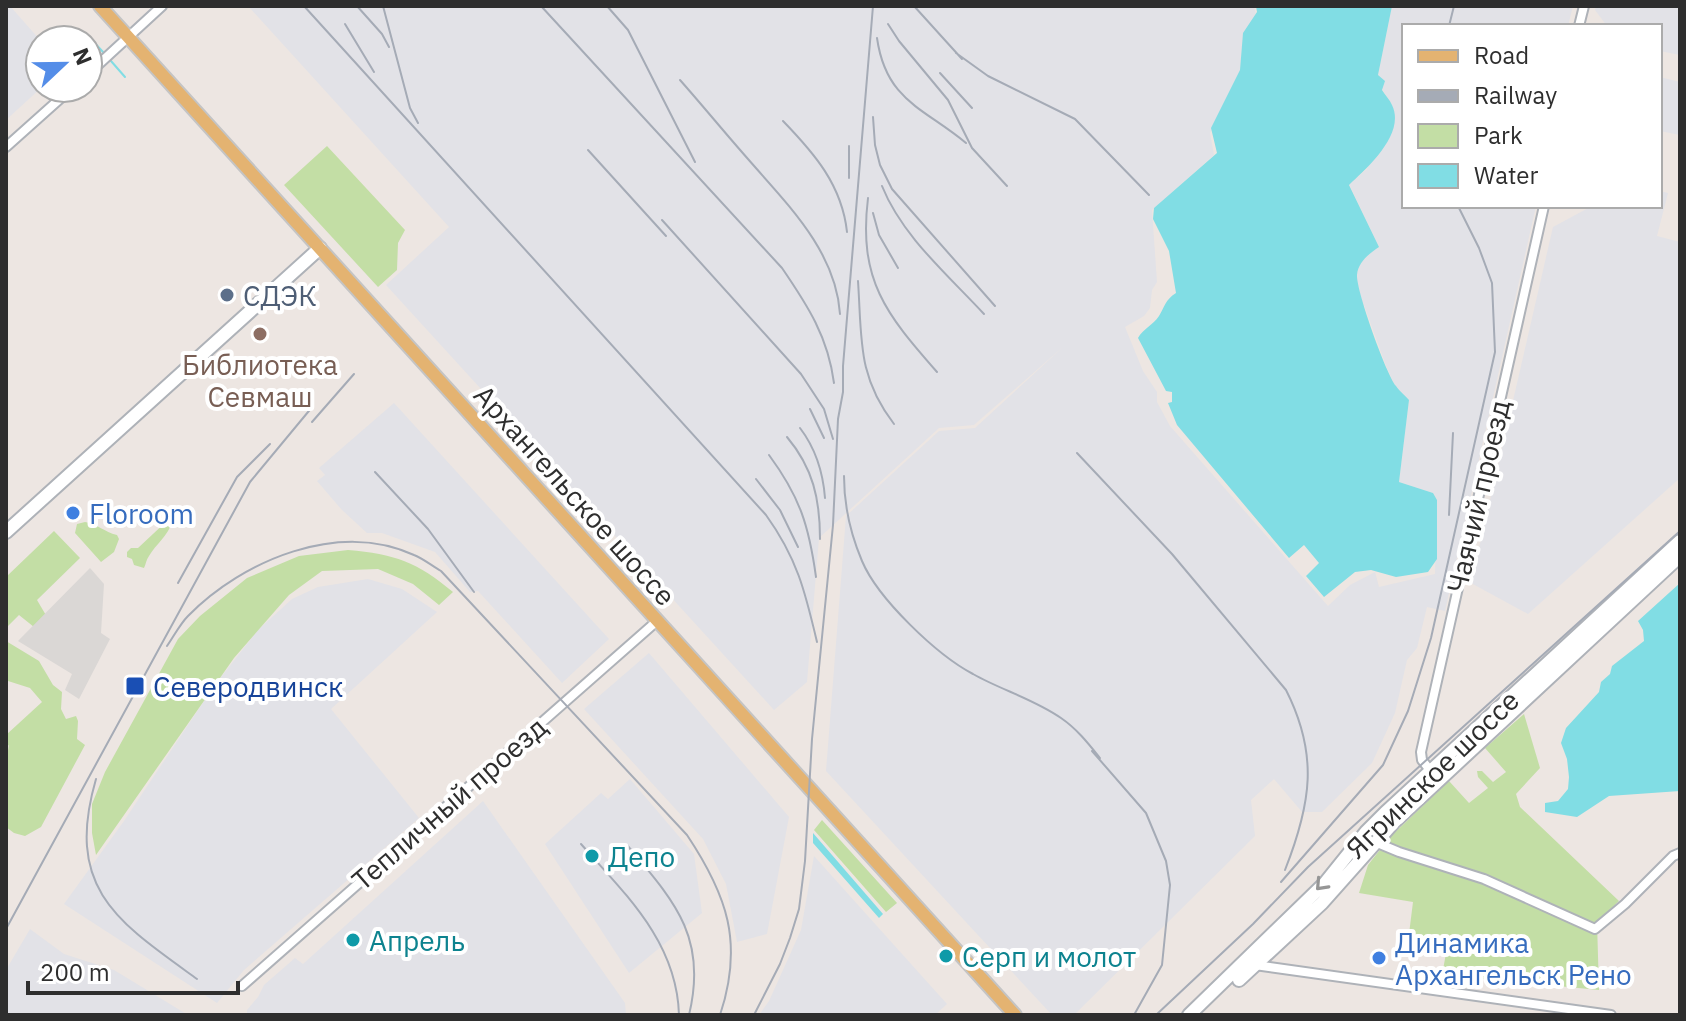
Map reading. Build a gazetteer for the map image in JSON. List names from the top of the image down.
{
  "streets": {
    "main road": ["Архангельское шоссе", "Ягринское шоссе"],
    "street": ["Чаячий проезд", "Тепличный проезд"]
  },
  "crossings": [
    ["Архангельское шоссе", "Тепличный проезд"],
    ["Чаячий проезд", "Ягринское шоссе"]
  ],
  "places": {
    "other": [
      "СДЭК",
      "Библиотека Севмаш",
      "Floroom",
      "Депо",
      "Апрель",
      "Серп и молот",
      "Динамика Архангельск Рено"
    ],
    "transit": ["Северодвинск"]
  },
  "legend": [
    "Road",
    "Railway",
    "Park",
    "Water"
  ],
  "scale_bar": "200 m",
  "north": "right"
}
